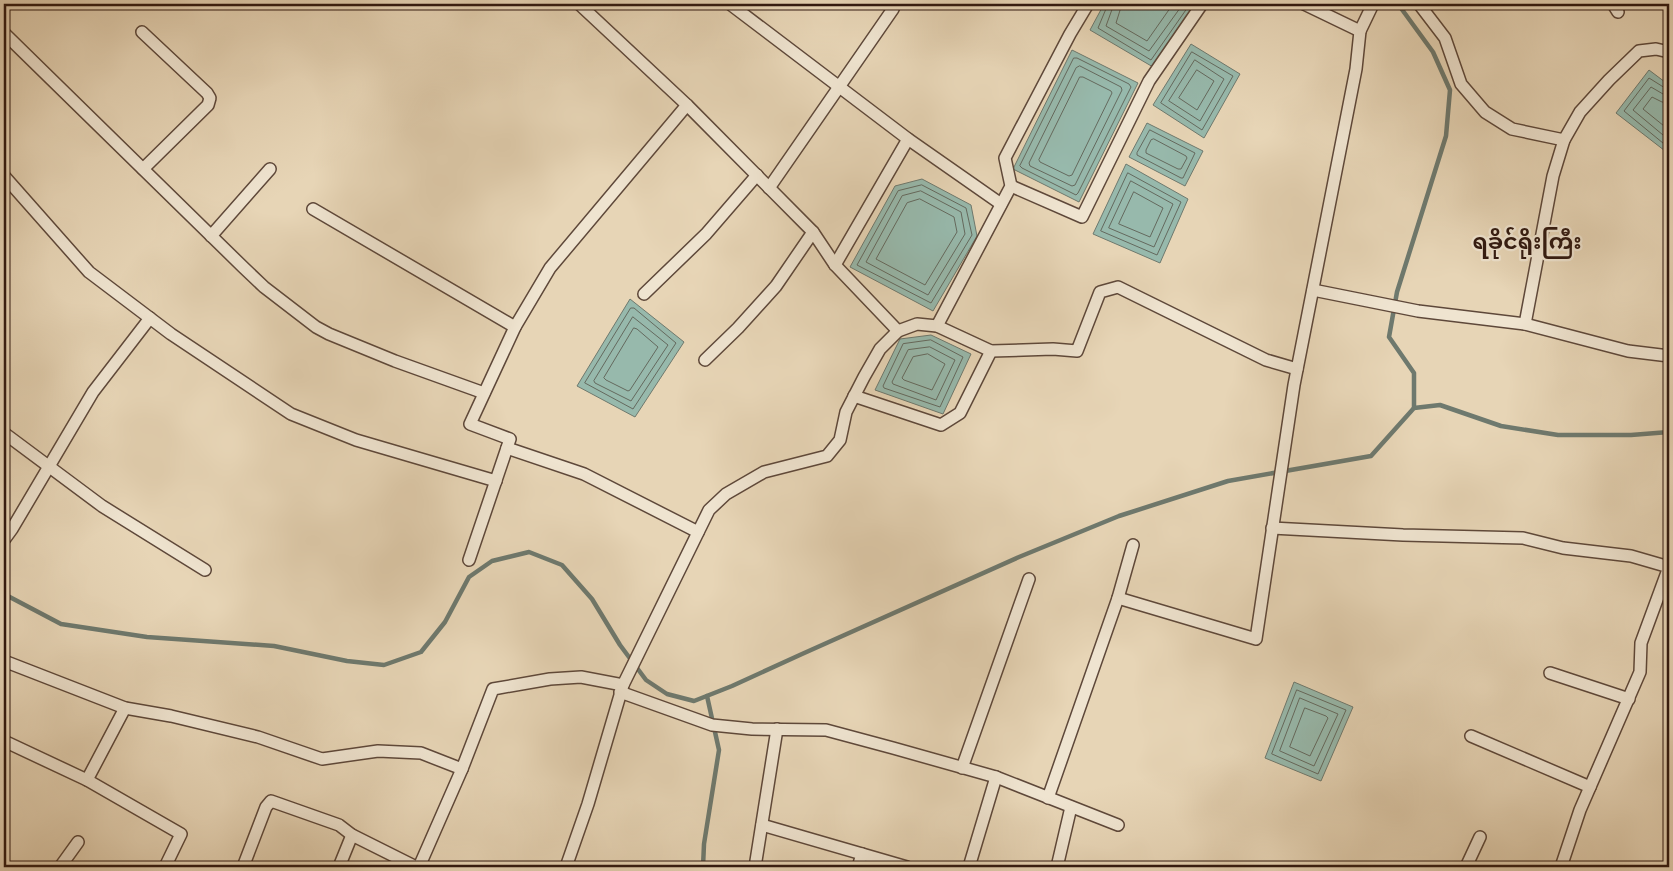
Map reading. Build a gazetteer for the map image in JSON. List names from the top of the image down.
{
  "districts": ["ရခိုင်ရိုးကြီး"]
}
